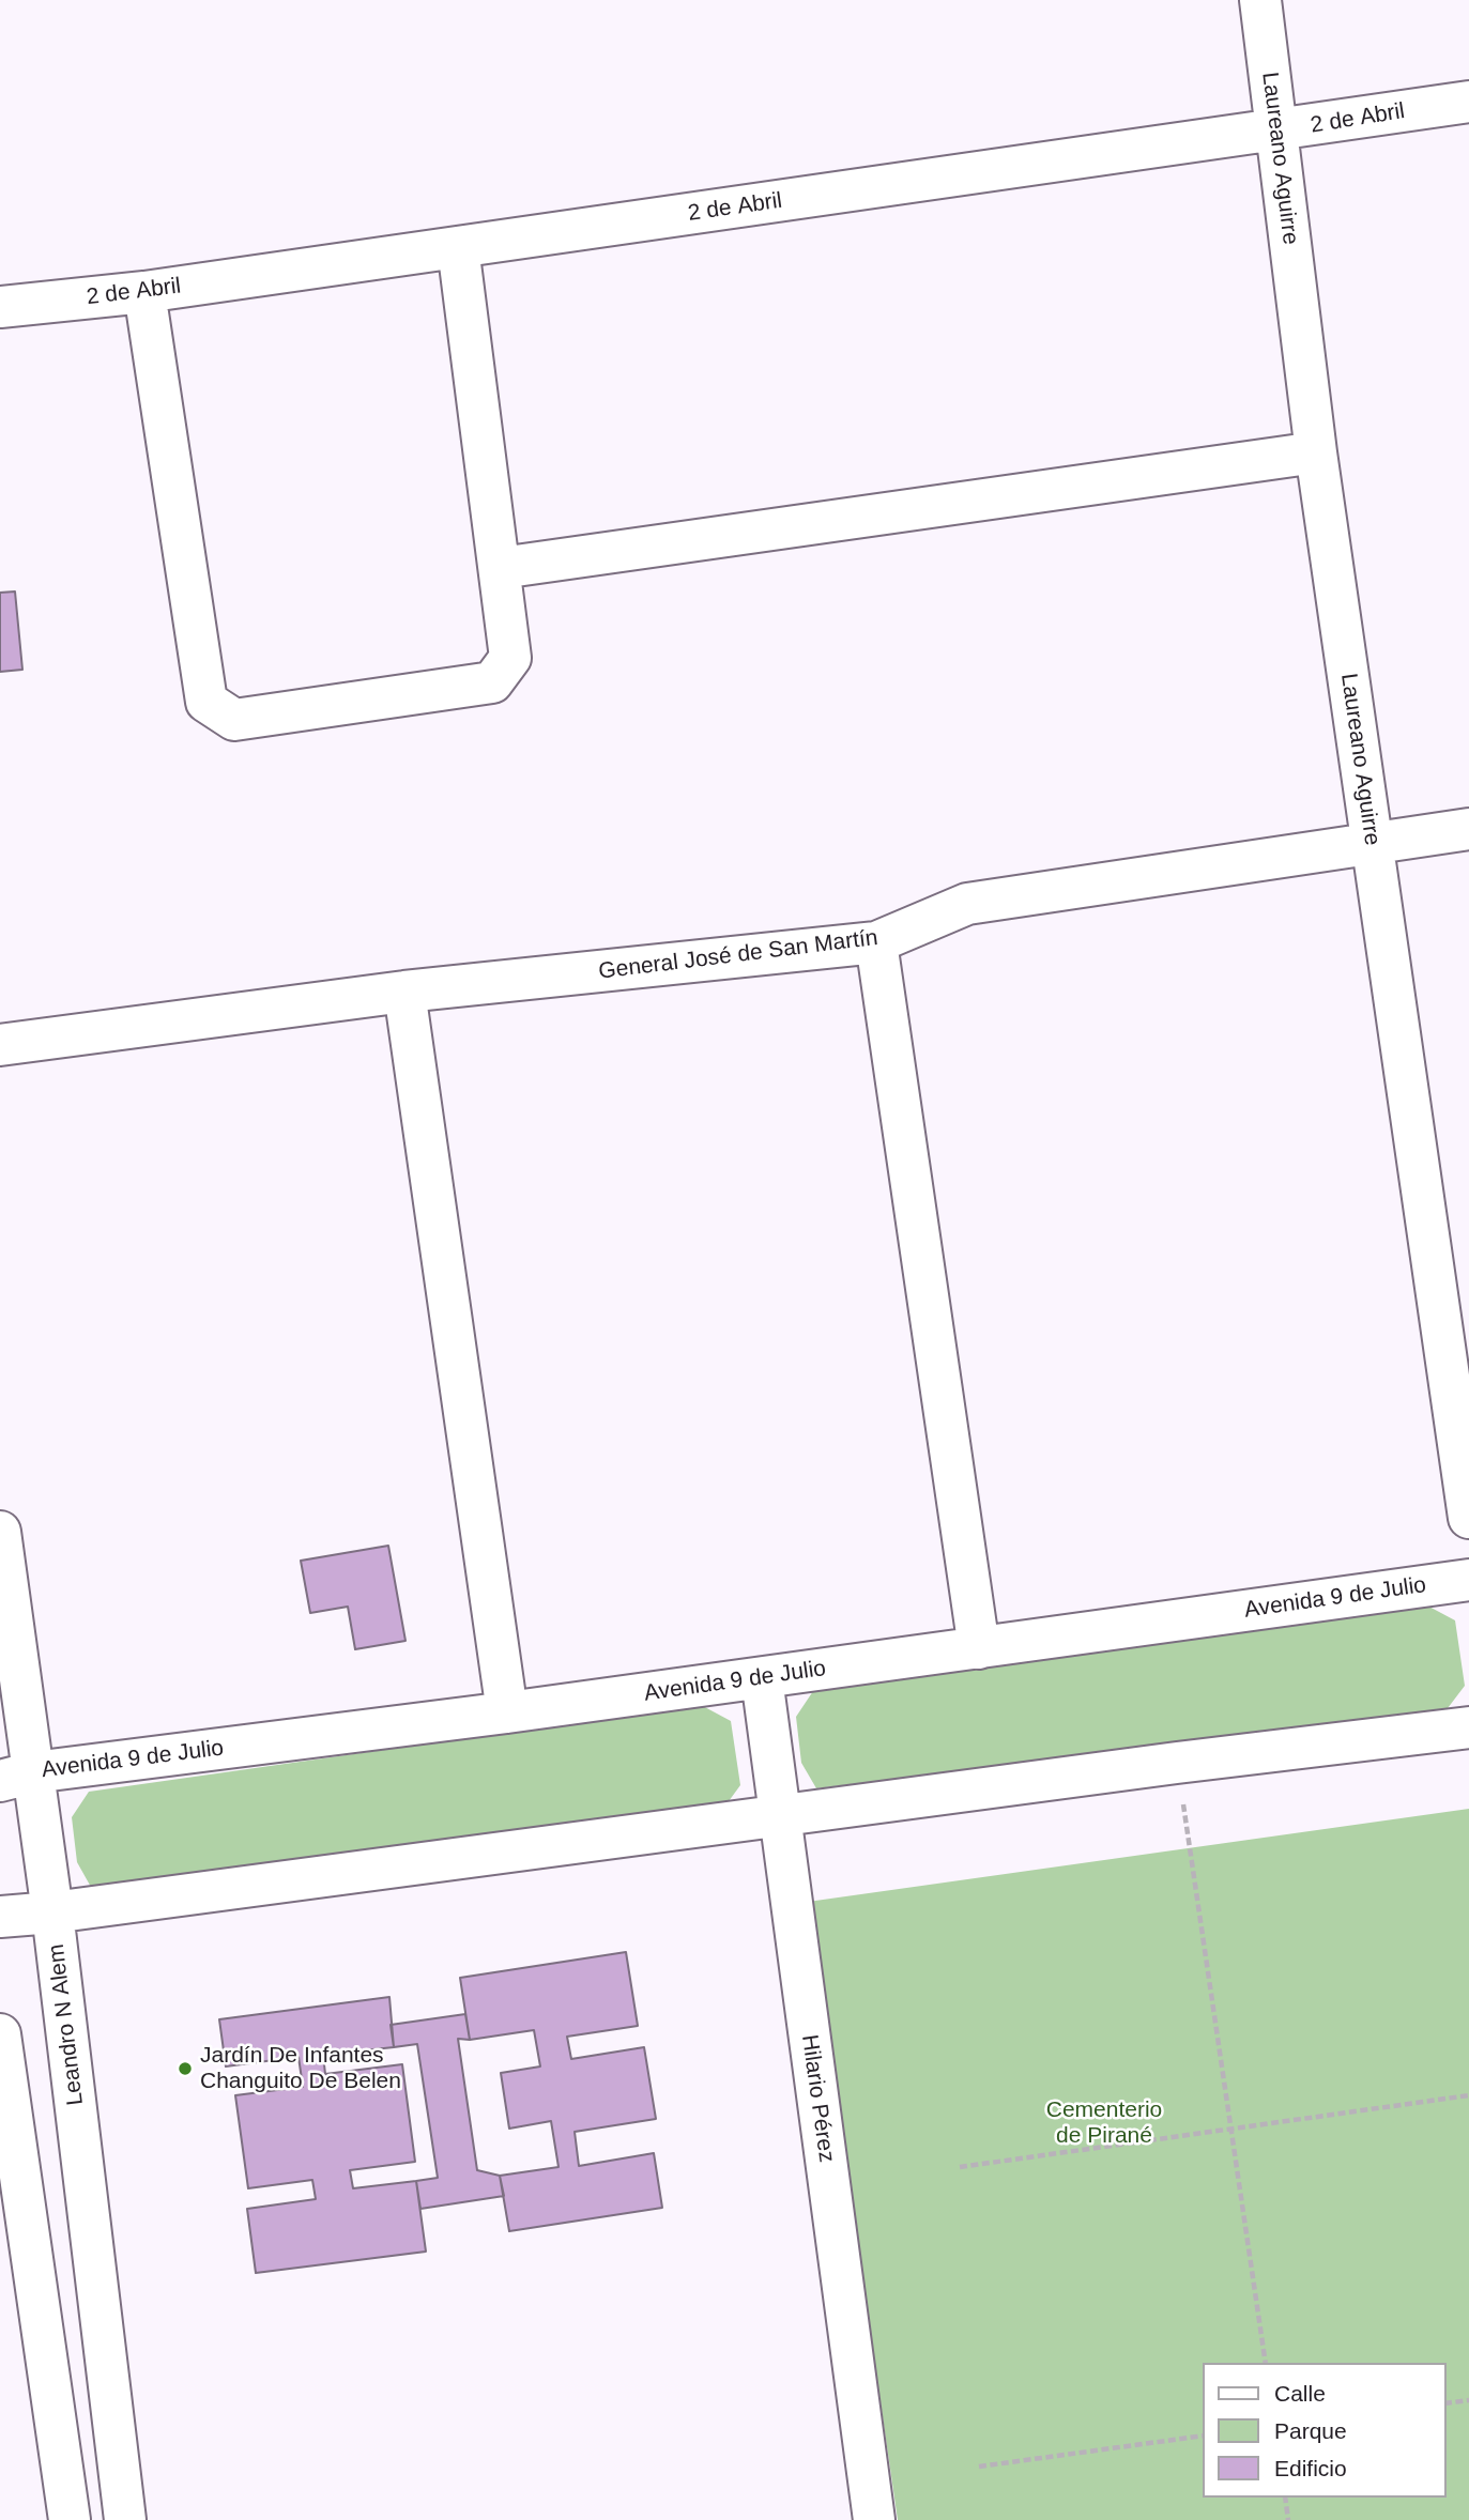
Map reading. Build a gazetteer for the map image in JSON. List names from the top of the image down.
{
  "streets": {
    "street": [
      "2 de Abril",
      "Laureano Aguirre",
      "General José de San Martín",
      "Avenida 9 de Julio",
      "Leandro N Alem",
      "Hilario Pérez"
    ]
  },
  "crossings": [
    ["2 de Abril", "Laureano Aguirre"],
    ["Laureano Aguirre", "General José de San Martín"],
    ["Avenida 9 de Julio", "Leandro N Alem"],
    ["Avenida 9 de Julio", "Hilario Pérez"]
  ],
  "parks": ["Cementerio de Pirané"],
  "places": ["Jardín De Infantes Changuito De Belen"],
  "legend": ["Calle", "Parque", "Edificio"]
}
